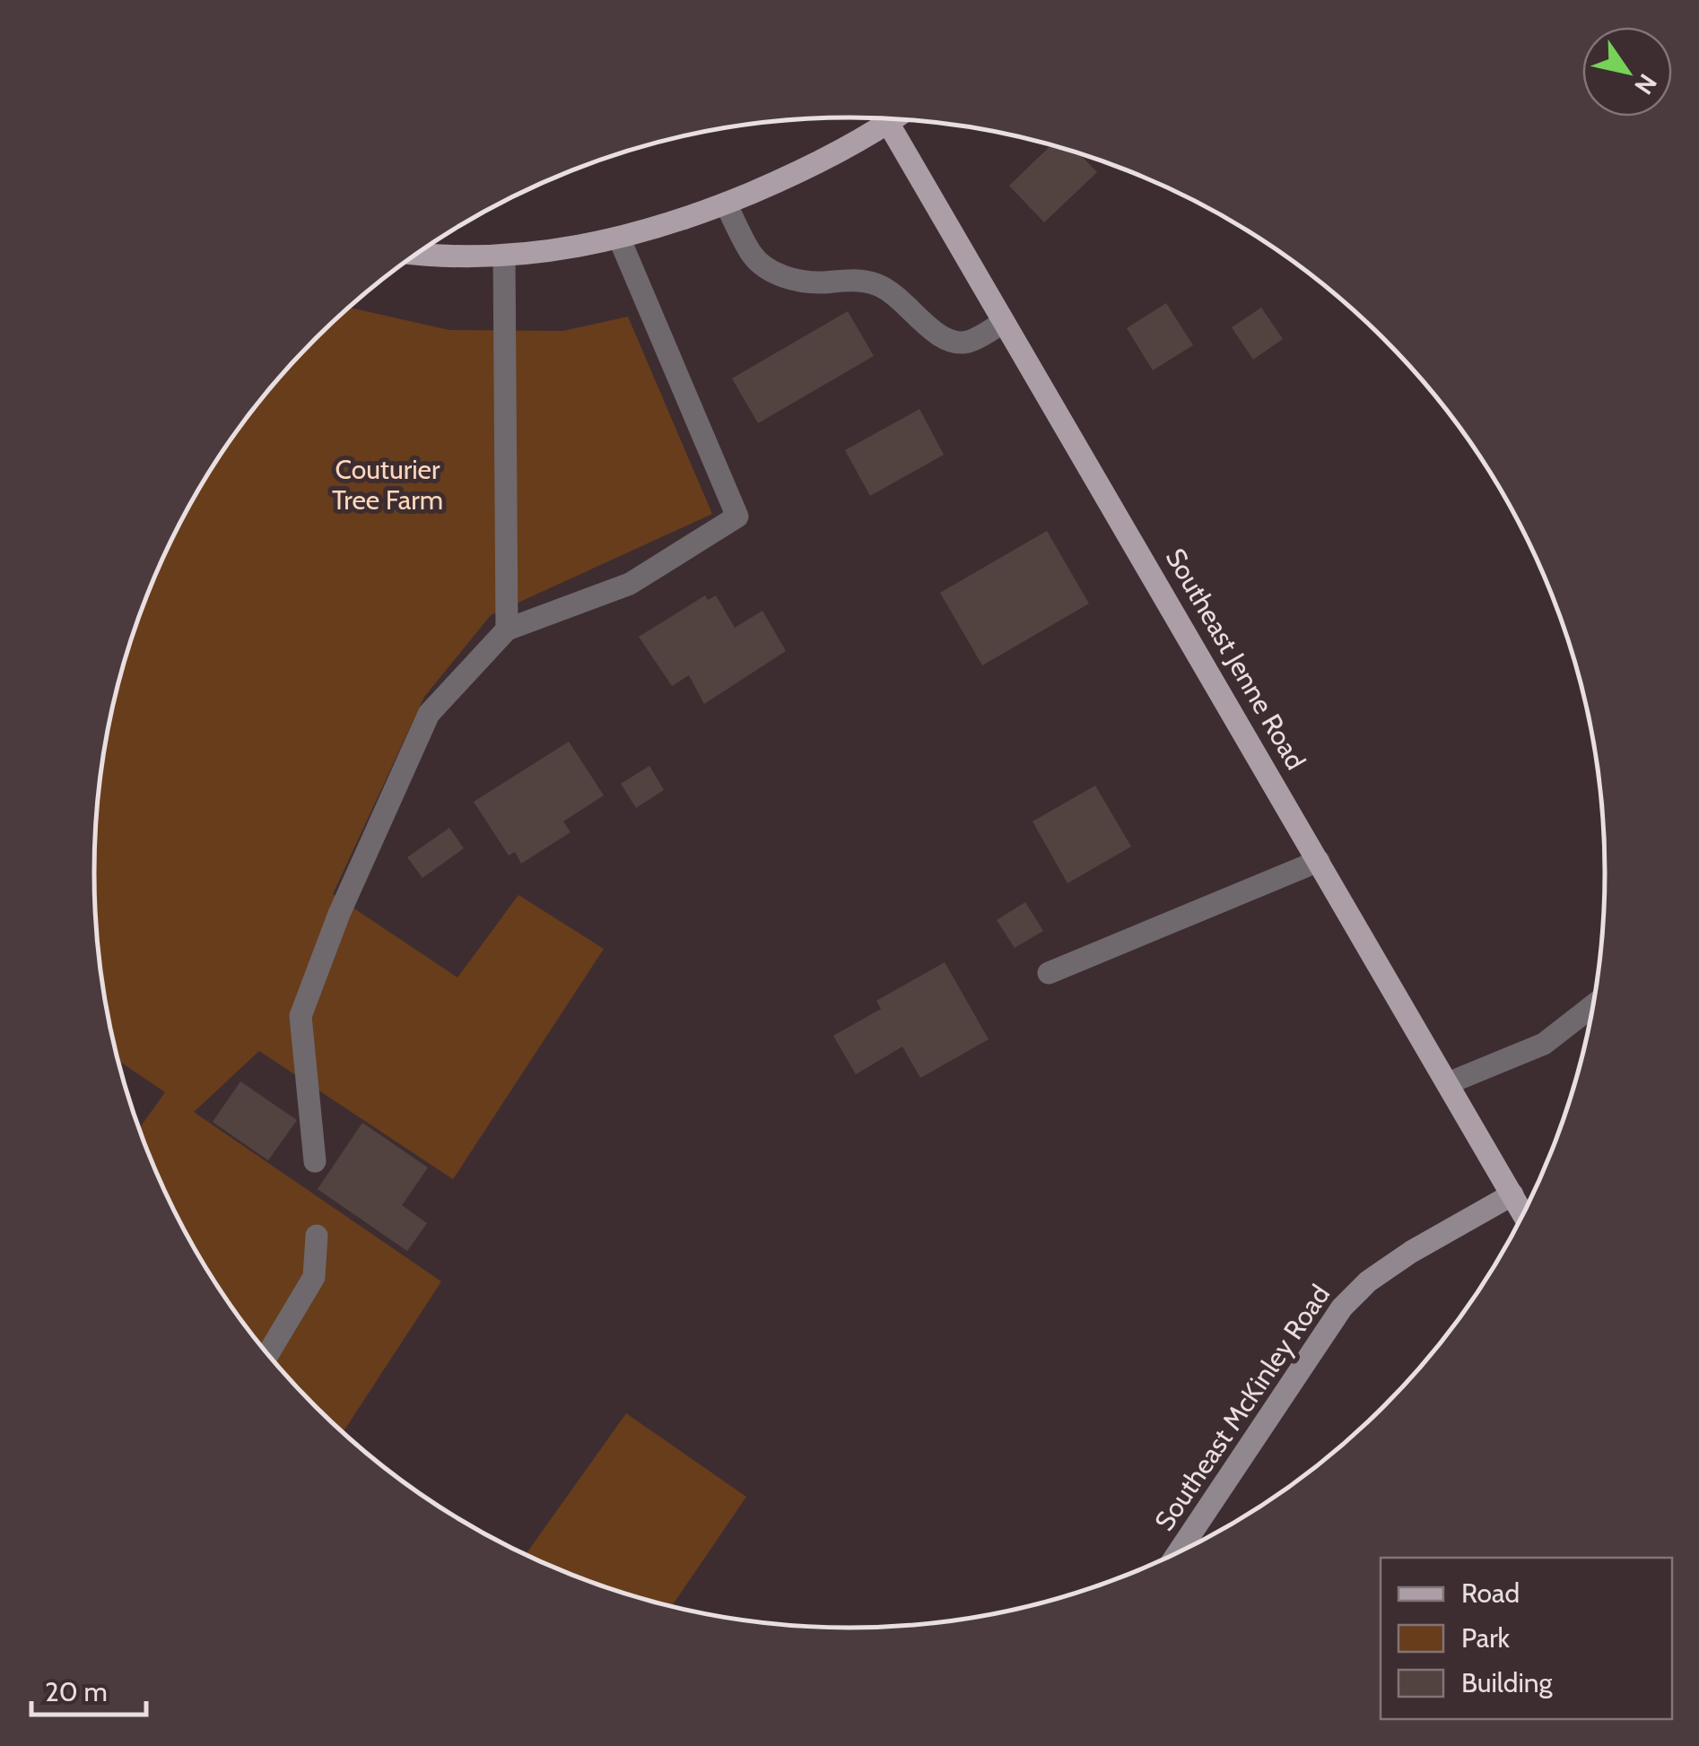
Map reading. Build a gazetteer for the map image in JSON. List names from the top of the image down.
{
  "streets": {
    "main road": ["Southeast Jenne Road"],
    "street": ["Southeast McKinley Road"]
  },
  "crossings": [
    ["Southeast Jenne Road", "Southeast McKinley Road"]
  ],
  "parks": ["Couturier Tree Farm"],
  "legend": ["Road", "Park", "Building"],
  "scale_bar": "20 m",
  "north": "bottom right"
}
